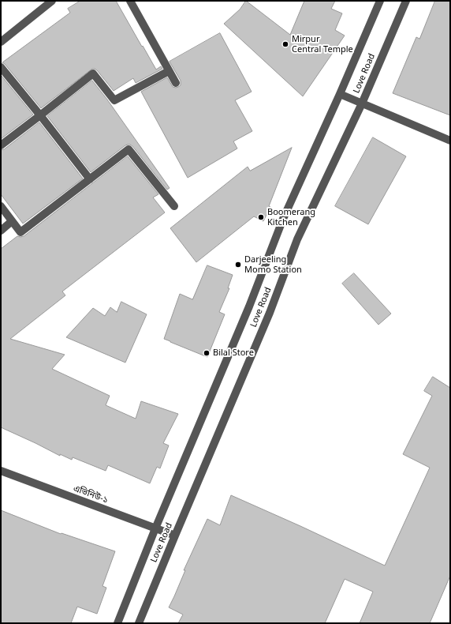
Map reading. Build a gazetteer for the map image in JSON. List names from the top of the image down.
{
  "streets": {
    "street": ["Love Road", "এভিনিউ-১"]
  },
  "crossings": [
    ["Love Road", "এভিনিউ-১"]
  ],
  "places": [
    "Mirpur Central Temple",
    "Boomerang Kitchen",
    "Darjeeling Momo Station",
    "Bilal Store"
  ]
}
